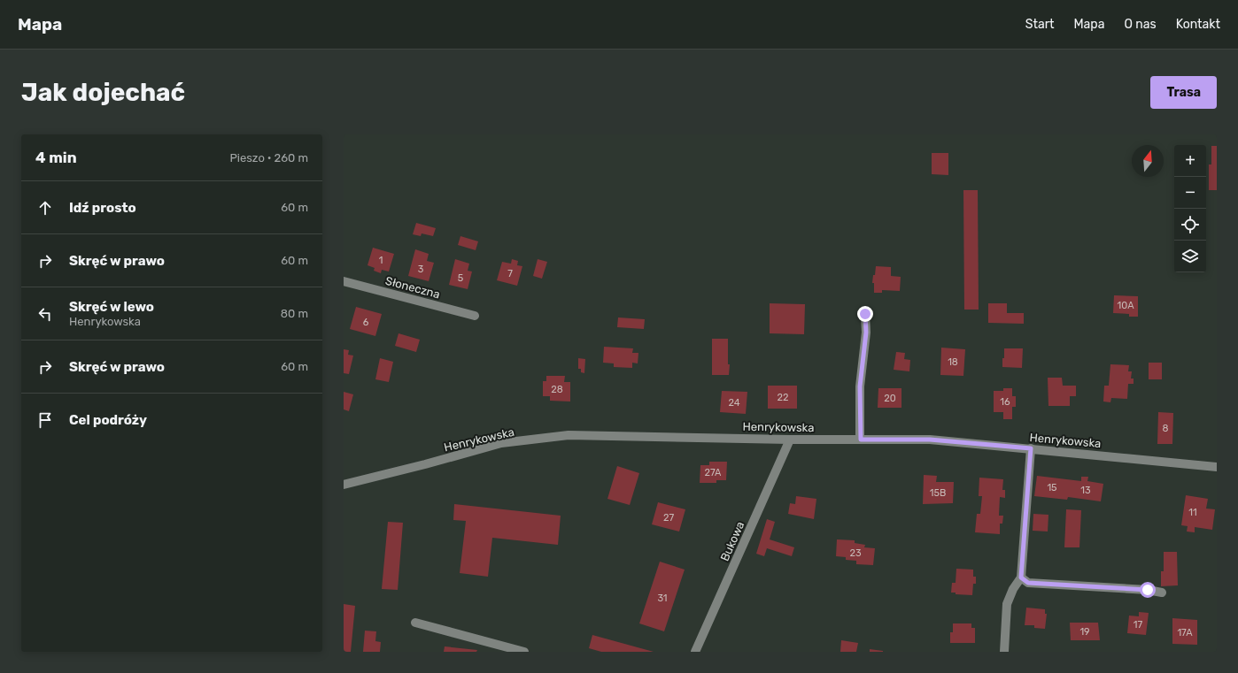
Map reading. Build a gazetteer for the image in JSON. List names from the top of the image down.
{
  "streets": {
    "street": ["Słoneczna", "Henrykowska", "Bukowa"]
  },
  "crossings": [
    ["Henrykowska", "Bukowa"]
  ],
  "house_numbers": [
    "1",
    "3",
    "7",
    "5",
    "10A",
    "6",
    "18",
    "28",
    "22",
    "20",
    "16",
    "24",
    "8",
    "27A",
    "15",
    "13",
    "15B",
    "11",
    "27",
    "23",
    "31",
    "17",
    "19",
    "17A"
  ],
  "north": "top",
  "page": {
    "header": "Mapa",
    "nav": [
      "Start",
      "Mapa",
      "O nas",
      "Kontakt"
    ],
    "buttons": "Trasa",
    "title": "Jak dojechać",
    "heading": ["4 min", "Pieszo · 260 m"],
    "map_buttons": ["+", "−"],
    "list": [
      ["Idź prosto", "60 m"],
      ["Skręć w prawo", "60 m"],
      ["Skręć w lewo", "Henrykowska", "80 m"],
      ["Skręć w prawo", "60 m"],
      "Cel podróży"
    ]
  }
}
